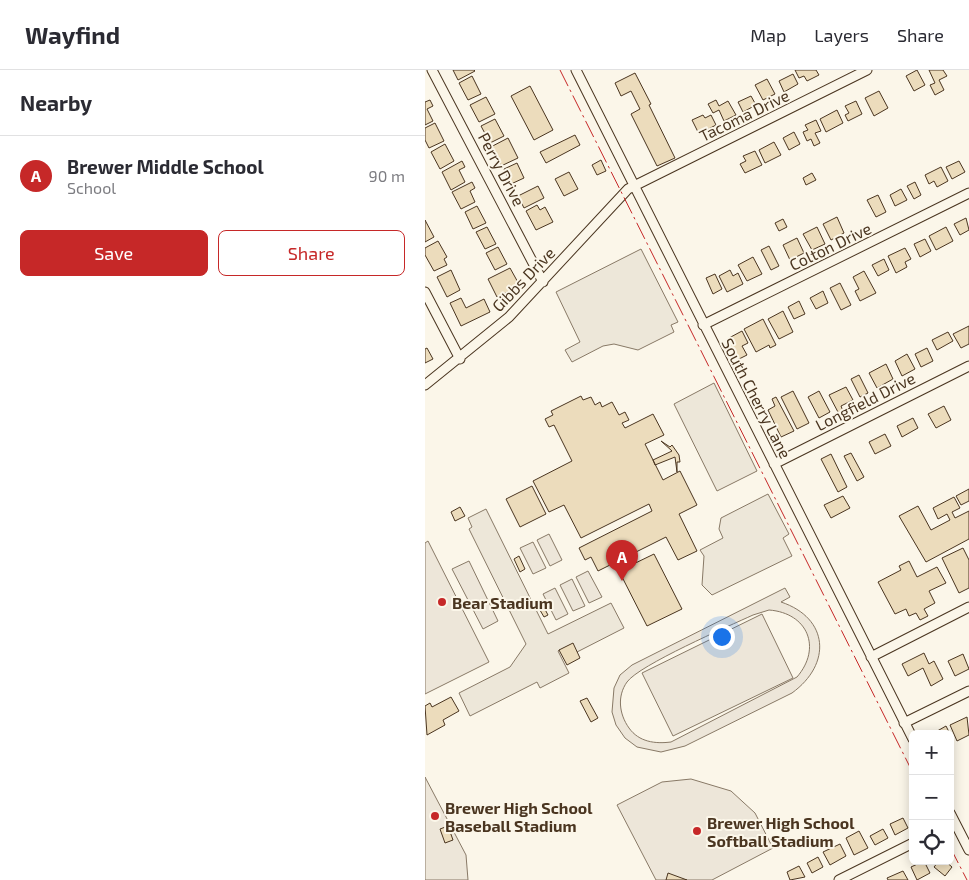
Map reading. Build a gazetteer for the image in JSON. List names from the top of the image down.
{
  "streets": {
    "street": [
      "Tacoma Drive",
      "Perry Drive",
      "Colton Drive",
      "Gibbs Drive",
      "South Cherry Lane",
      "Longfield Drive"
    ]
  },
  "crossings": [
    ["Tacoma Drive", "Gibbs Drive"],
    ["Tacoma Drive", "South Cherry Lane"],
    ["Perry Drive", "Gibbs Drive"],
    ["Colton Drive", "South Cherry Lane"],
    ["Gibbs Drive", "South Cherry Lane"],
    ["South Cherry Lane", "Longfield Drive"]
  ],
  "places": ["Bear Stadium", "Brewer High School Baseball Stadium", "Brewer High School Softball Stadium"],
  "page": {
    "header": "Wayfind",
    "nav": ["Map", "Layers", "Share"],
    "heading": "Nearby",
    "list": [
      {
        "mark": "A",
        "name": "Brewer Middle School",
        "note": "School",
        "value": "90 m"
      }
    ],
    "buttons": ["Save", "Share"],
    "pins": "A",
    "map_buttons": ["+", "−"]
  }
}
